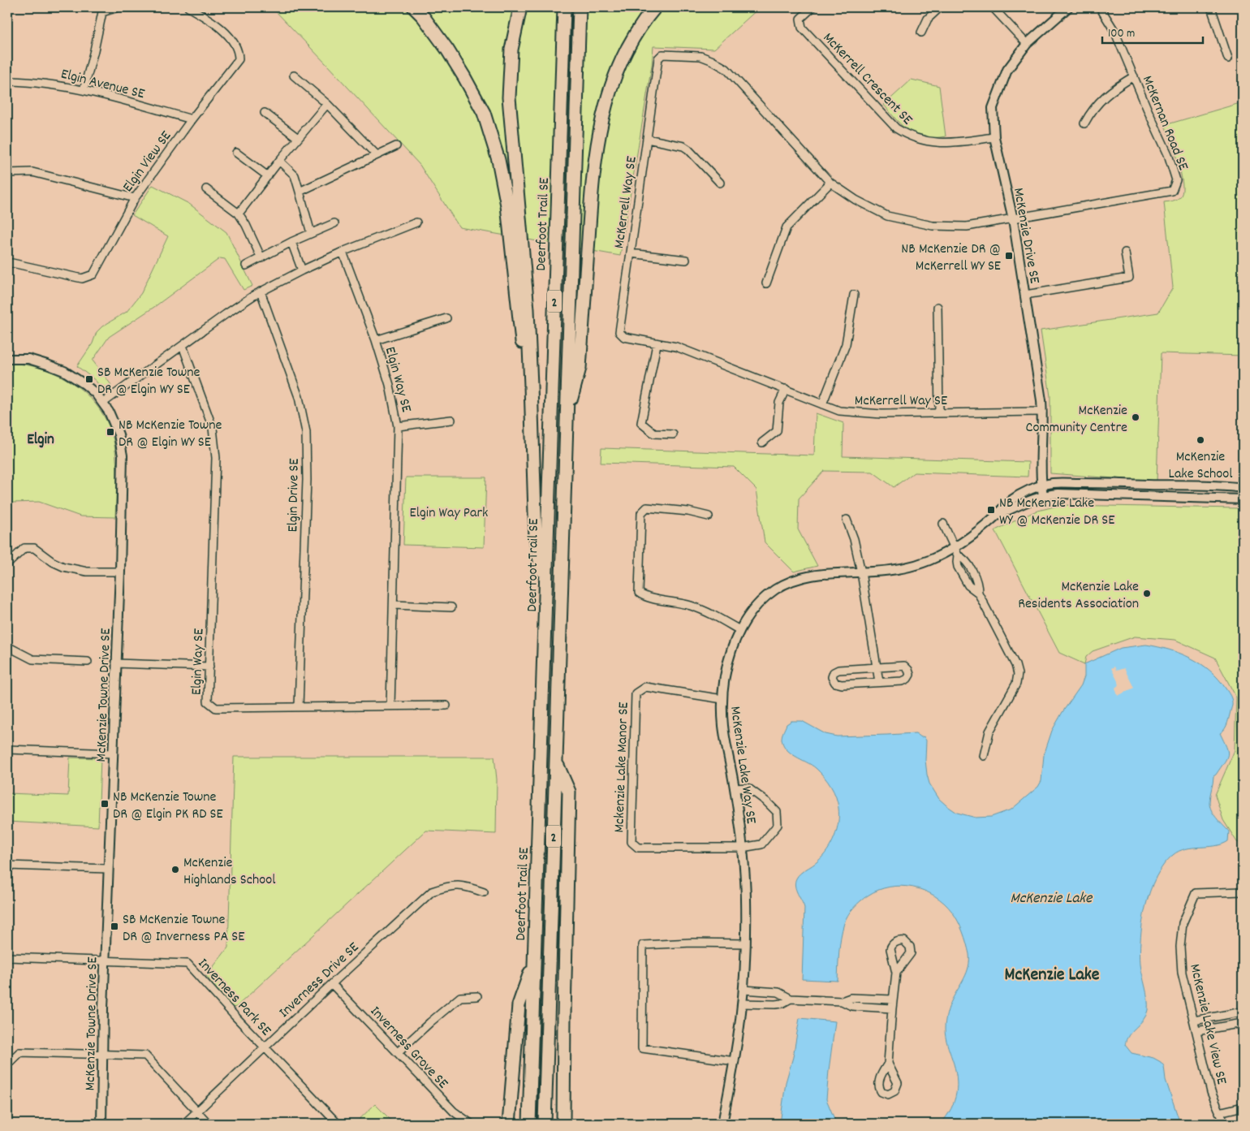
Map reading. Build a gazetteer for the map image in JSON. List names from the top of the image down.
{
  "streets": {
    "highway": ["Deerfoot Trail SE", "2"],
    "street": [
      "McKerrell Crescent SE",
      "Elgin Avenue SE",
      "McKernan Road SE",
      "Elgin View SE",
      "McKerrell Way SE",
      "McKenzie Drive SE",
      "Elgin Way SE",
      "Elgin Drive SE",
      "McKenzie Towne Drive SE",
      "McKenzie Lake Way SE",
      "Mckenzie Lake Manor SE",
      "Inverness Drive SE",
      "Inverness Park SE",
      "McKenzie Lake View SE",
      "Inverness Grove SE"
    ]
  },
  "crossings": [
    ["McKerrell Crescent SE", "McKenzie Drive SE"],
    ["Elgin Avenue SE", "Elgin View SE"],
    ["McKernan Road SE", "McKerrell Way SE"],
    ["McKernan Road SE", "McKenzie Drive SE"],
    ["McKerrell Way SE", "McKenzie Drive SE"],
    ["McKenzie Drive SE", "McKenzie Lake Way SE"],
    ["Elgin Way SE", "Elgin Drive SE"],
    ["McKenzie Towne Drive SE", "Inverness Park SE"],
    ["McKenzie Lake Way SE", "Mckenzie Lake Manor SE"],
    ["Inverness Drive SE", "Inverness Park SE"],
    ["Inverness Drive SE", "Inverness Grove SE"]
  ],
  "districts": ["Elgin", "McKenzie Lake"],
  "water": ["McKenzie Lake"],
  "parks": ["Elgin Way Park"],
  "places": {
    "transit": [
      "NB McKenzie DR @ McKerrell WY SE",
      "SB McKenzie Towne DR @ Elgin WY SE",
      "NB McKenzie Towne DR @ Elgin WY SE",
      "NB McKenzie Lake WY @ McKenzie DR SE",
      "NB McKenzie Towne DR @ Elgin PK RD SE",
      "SB McKenzie Towne DR @ Inverness PA SE"
    ],
    "other": [
      "McKenzie Community Centre",
      "McKenzie Lake School",
      "McKenzie Lake Residents Association",
      "McKenzie Highlands School"
    ]
  },
  "scale_bar": "100 m"
}
